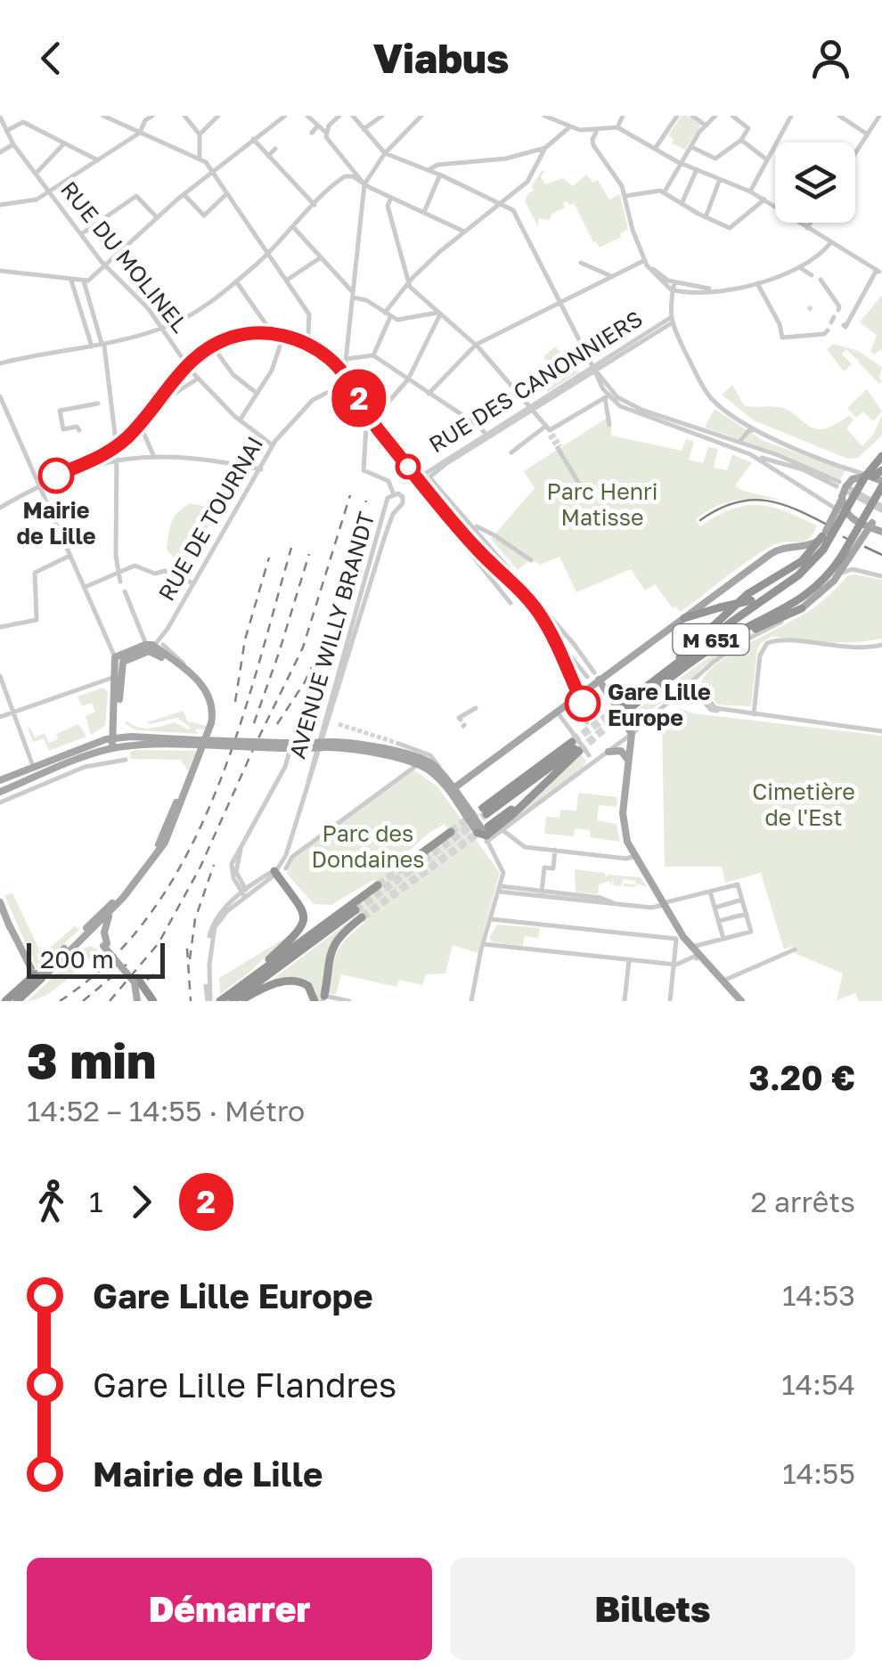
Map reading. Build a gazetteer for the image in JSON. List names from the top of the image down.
{
  "streets": {
    "highway": ["M 651"],
    "street": [
      "RUE DU MOLINEL",
      "RUE DES CANONNIERS",
      "RUE DE TOURNAI",
      "AVENUE WILLY BRANDT"
    ]
  },
  "crossings": [
    ["RUE DU MOLINEL", "RUE DE TOURNAI"]
  ],
  "parks": ["Parc Henri Matisse", "Cimetière de l'Est", "Parc des Dondaines"],
  "places": ["Mairie de Lille", "Gare Lille Europe"],
  "lines": ["metro line 2"],
  "scale_bar": "200 m",
  "page": {
    "header": "Viabus",
    "on_map": "2",
    "scale": "200 m",
    "heading": ["3 min", "14:52 – 14:55 · Métro", "3.20 €"],
    "legs": ["1", "2", "2 arrêts"],
    "list": [
      {
        "name": "Gare Lille Europe",
        "value": "14:53"
      },
      {
        "name": "Gare Lille Flandres",
        "value": "14:54"
      },
      {
        "name": "Mairie de Lille",
        "value": "14:55"
      }
    ],
    "buttons": ["Démarrer", "Billets"]
  }
}
